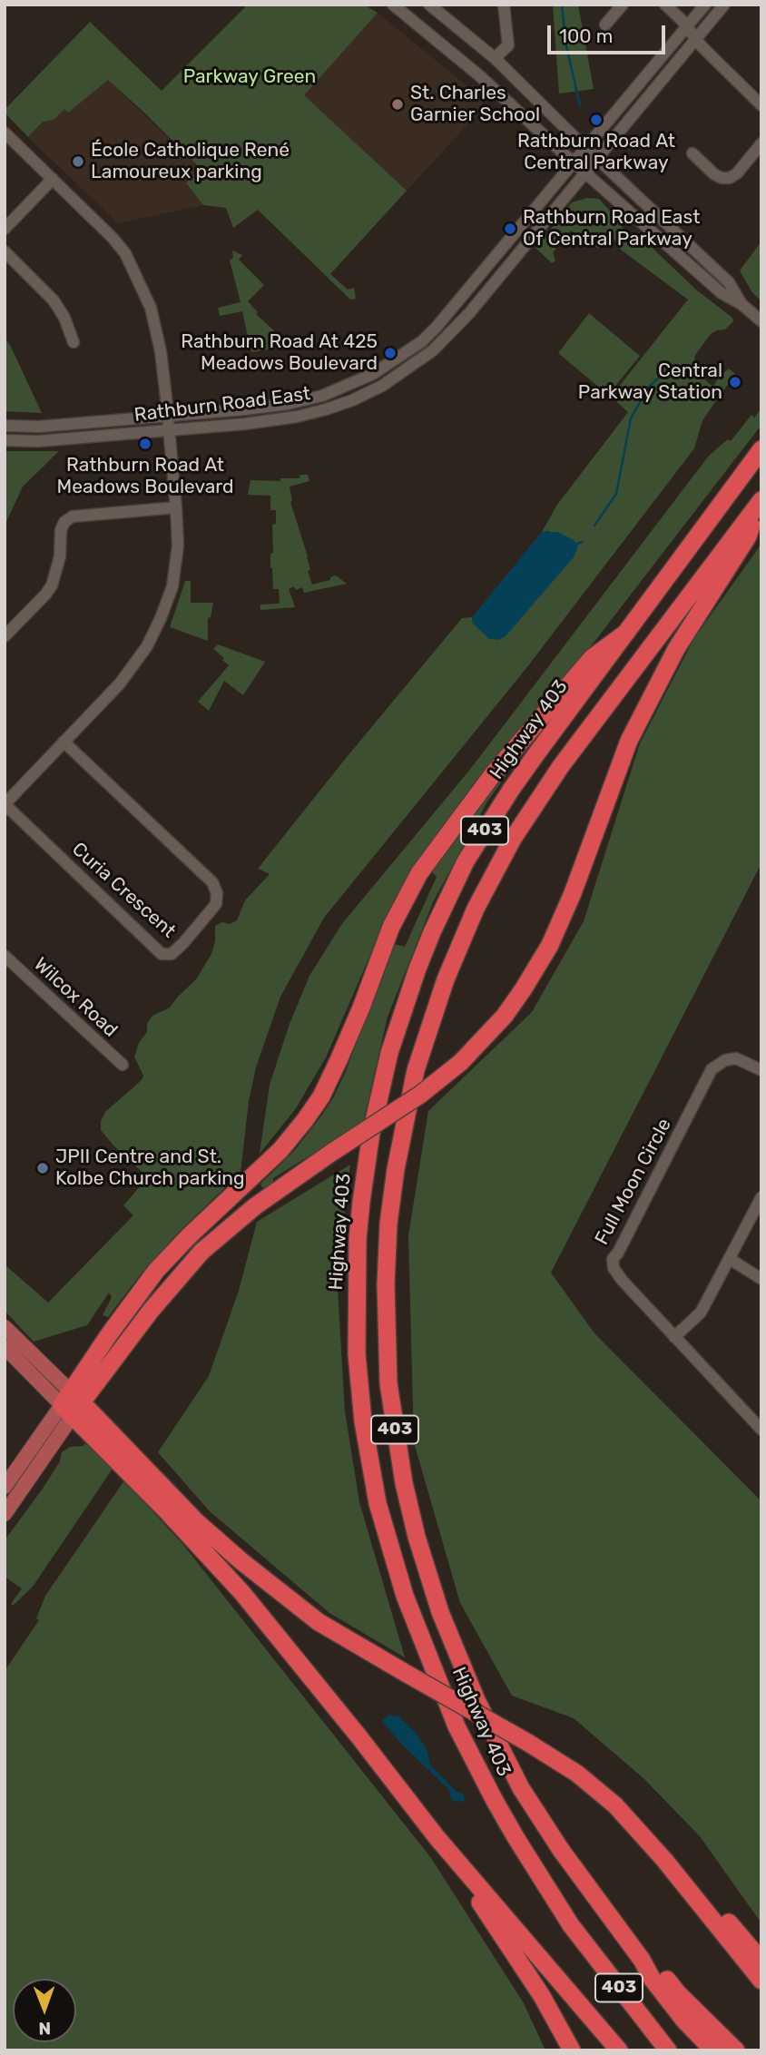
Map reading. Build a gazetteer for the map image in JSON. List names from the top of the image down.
{
  "streets": {
    "highway": ["Highway 403", "403"],
    "street": [
      "Rathburn Road East",
      "Curia Crescent",
      "Wilcox Road",
      "Full Moon Circle"
    ]
  },
  "crossings": [
    ["Highway 403", "403"]
  ],
  "parks": ["Parkway Green"],
  "places": [
    "St. Charles Garnier School",
    "Rathburn Road At Central Parkway",
    "École Catholique René Lamoureux parking",
    "Rathburn Road East Of Central Parkway",
    "Rathburn Road At 425 Meadows Boulevard",
    "Central Parkway Station",
    "Rathburn Road At Meadows Boulevard",
    "JPII Centre and St. Kolbe Church parking"
  ],
  "scale_bar": "100 m",
  "north": "bottom"
}
